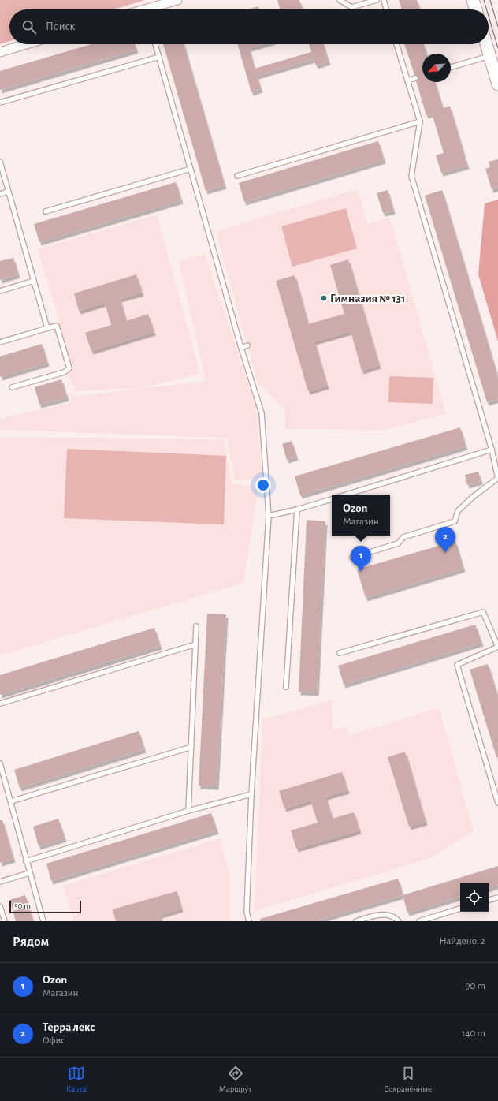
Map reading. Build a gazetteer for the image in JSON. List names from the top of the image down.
{
  "places": ["Гимназия № 131"],
  "scale_bar": "50 m",
  "north": "bottom left",
  "page": {
    "search": "Поиск",
    "popup": ["Ozon", "Магазин"],
    "pins": ["2", "1"],
    "scale": "50 m",
    "heading": ["Рядом", "Найдено: 2"],
    "list": [
      {
        "mark": "1",
        "name": "Ozon",
        "note": "Магазин",
        "value": "90 m"
      },
      {
        "mark": "2",
        "name": "Терра лекс",
        "note": "Офис",
        "value": "140 m"
      }
    ],
    "nav": ["Карта", "Маршрут", "Сохранённые"]
  }
}
